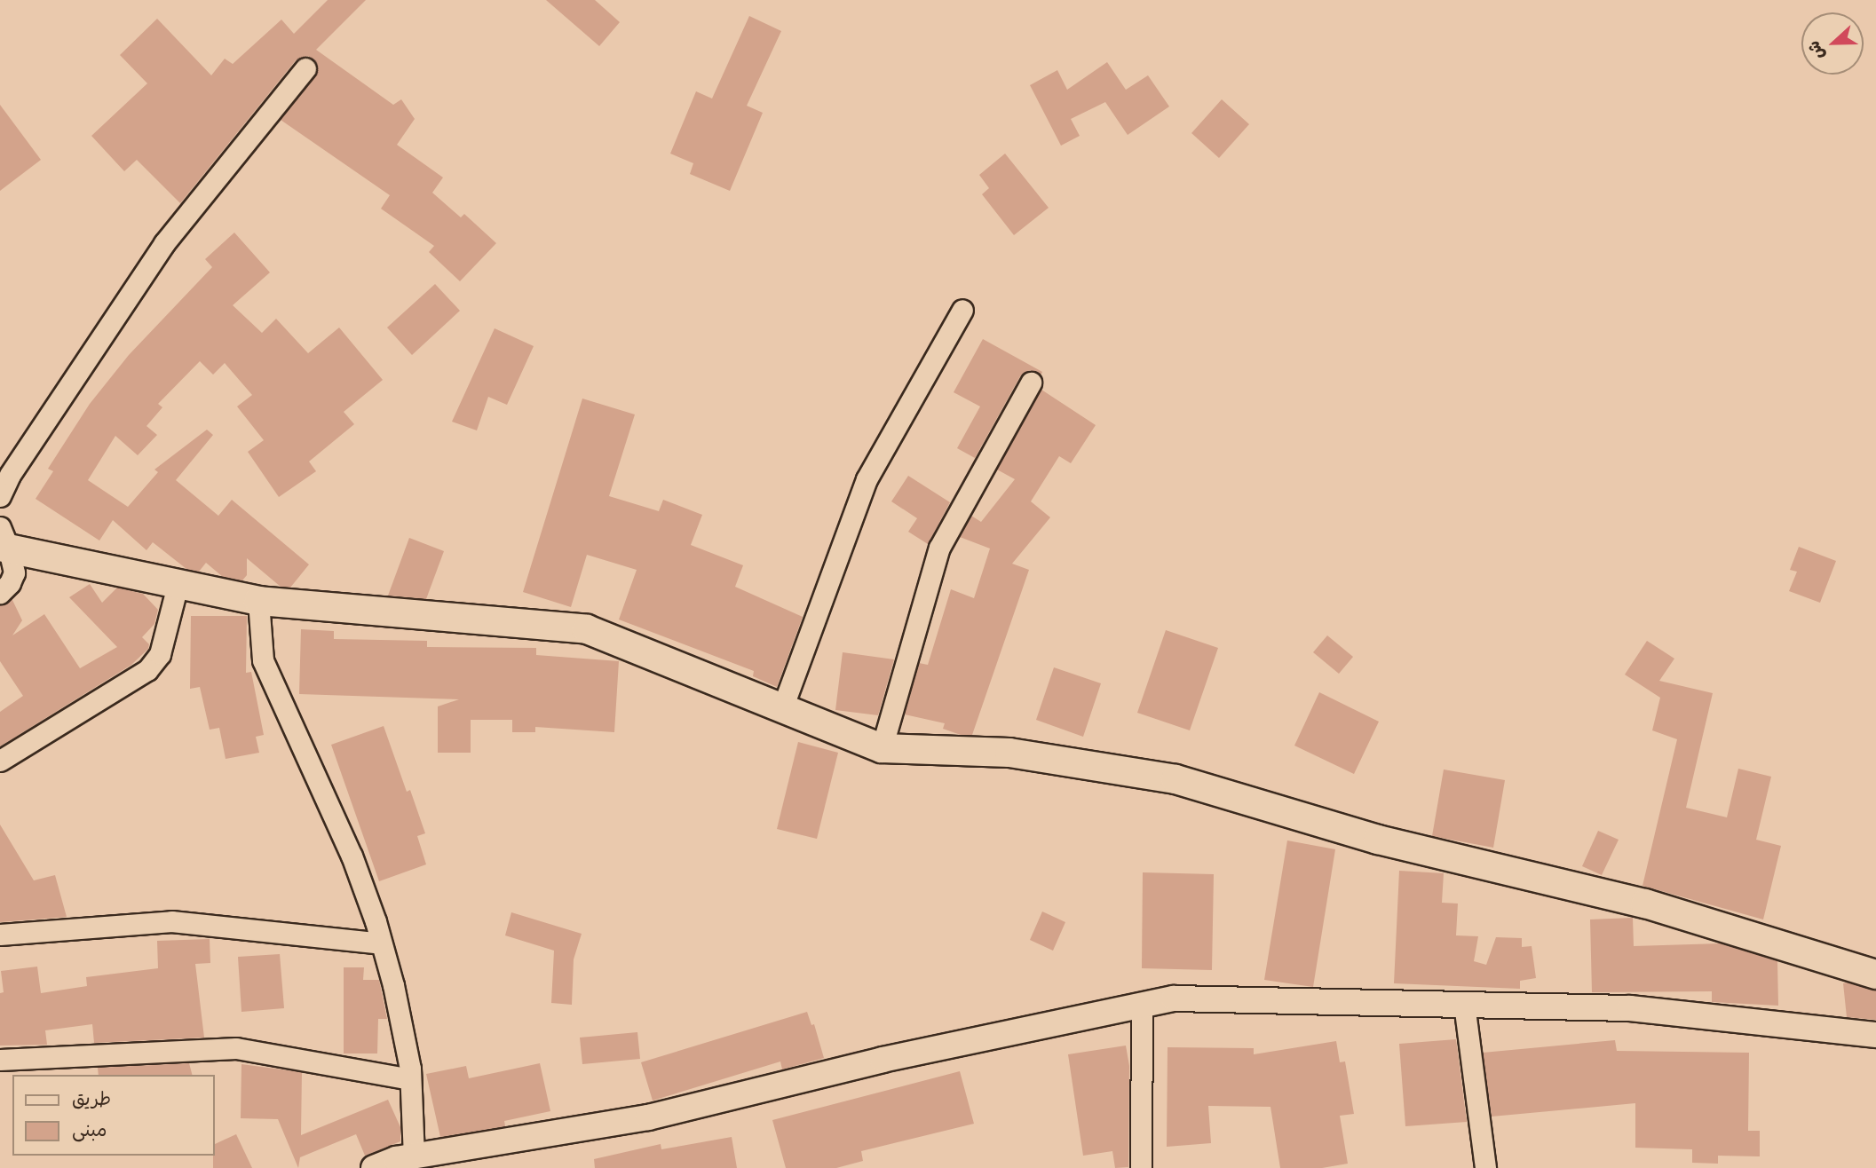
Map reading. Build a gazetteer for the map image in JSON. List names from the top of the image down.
{
  "legend": ["طريق", "مبنى"],
  "north": "left"
}
